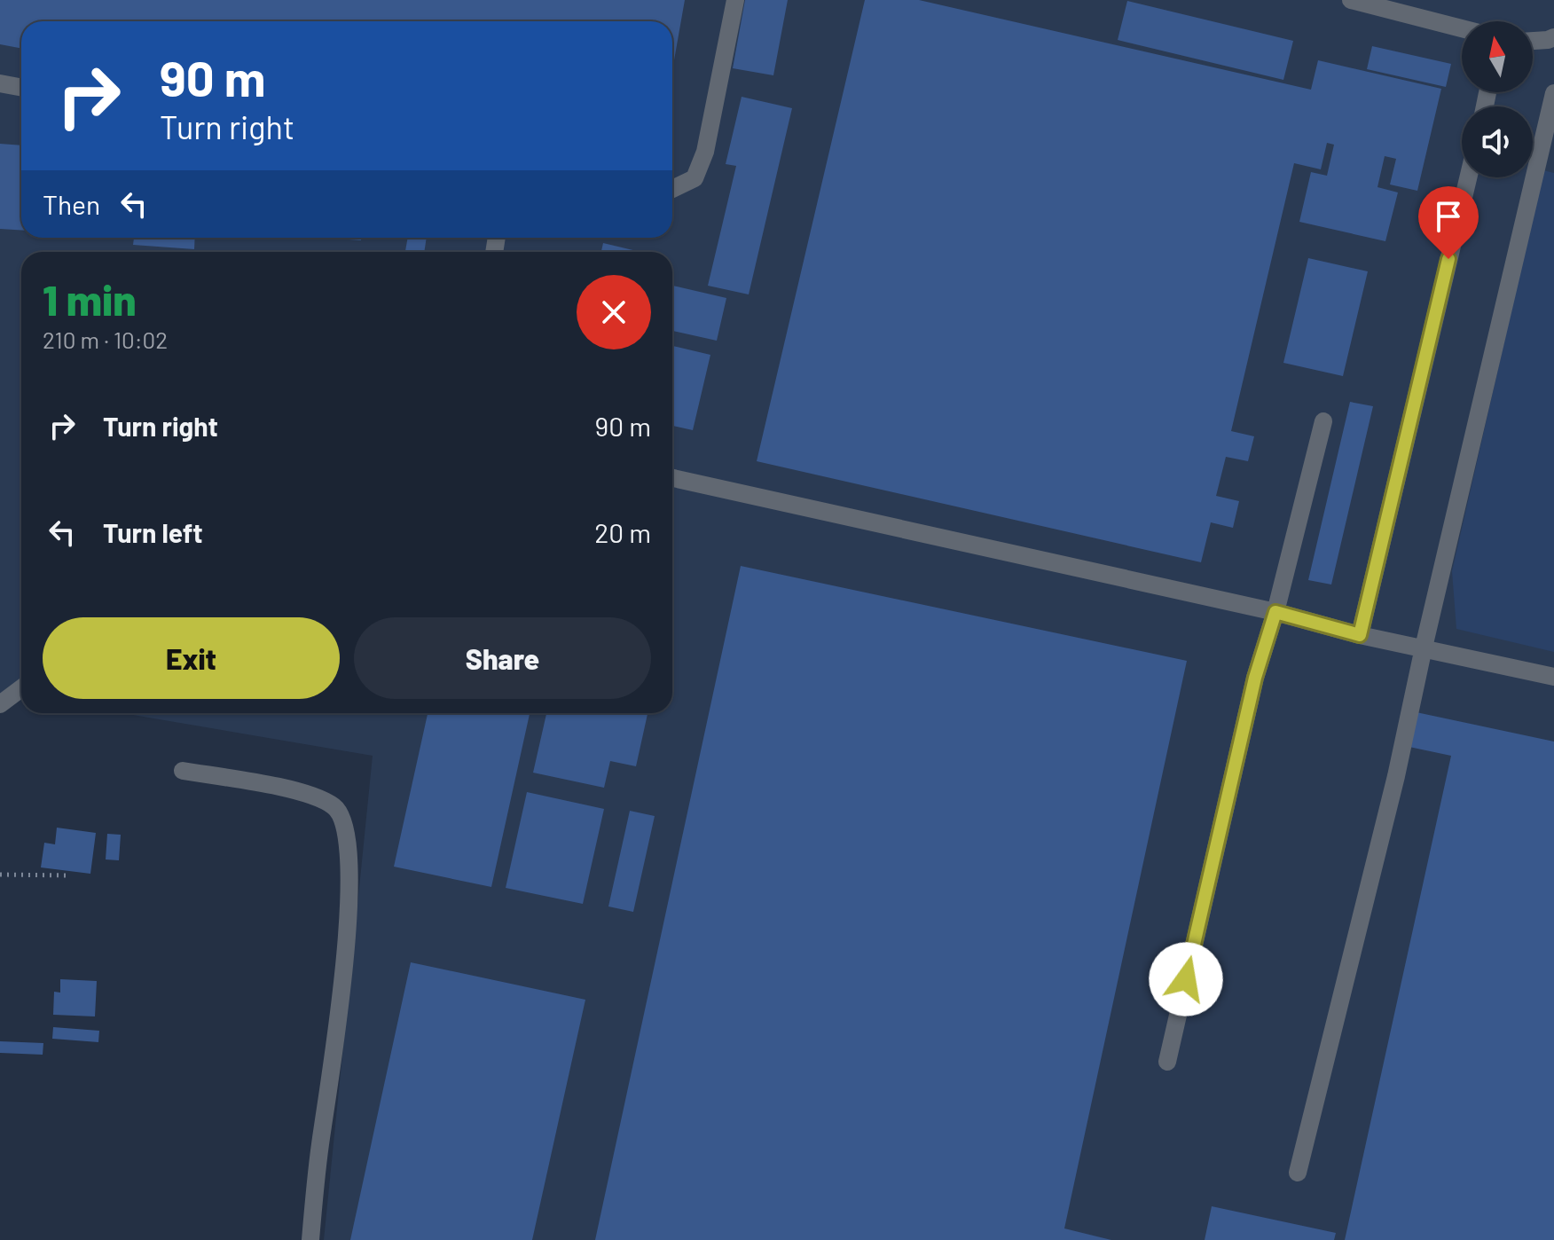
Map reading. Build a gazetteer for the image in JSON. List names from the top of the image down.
{
  "north": "top",
  "page": {
    "turn": ["90 m", "Turn right"],
    "then": "Then",
    "heading": ["1 min", "210 m · 10:02"],
    "list": [
      {
        "name": "Turn right",
        "value": "90 m"
      },
      {
        "name": "Turn left",
        "value": "20 m"
      }
    ],
    "buttons": ["Exit", "Share"]
  }
}
